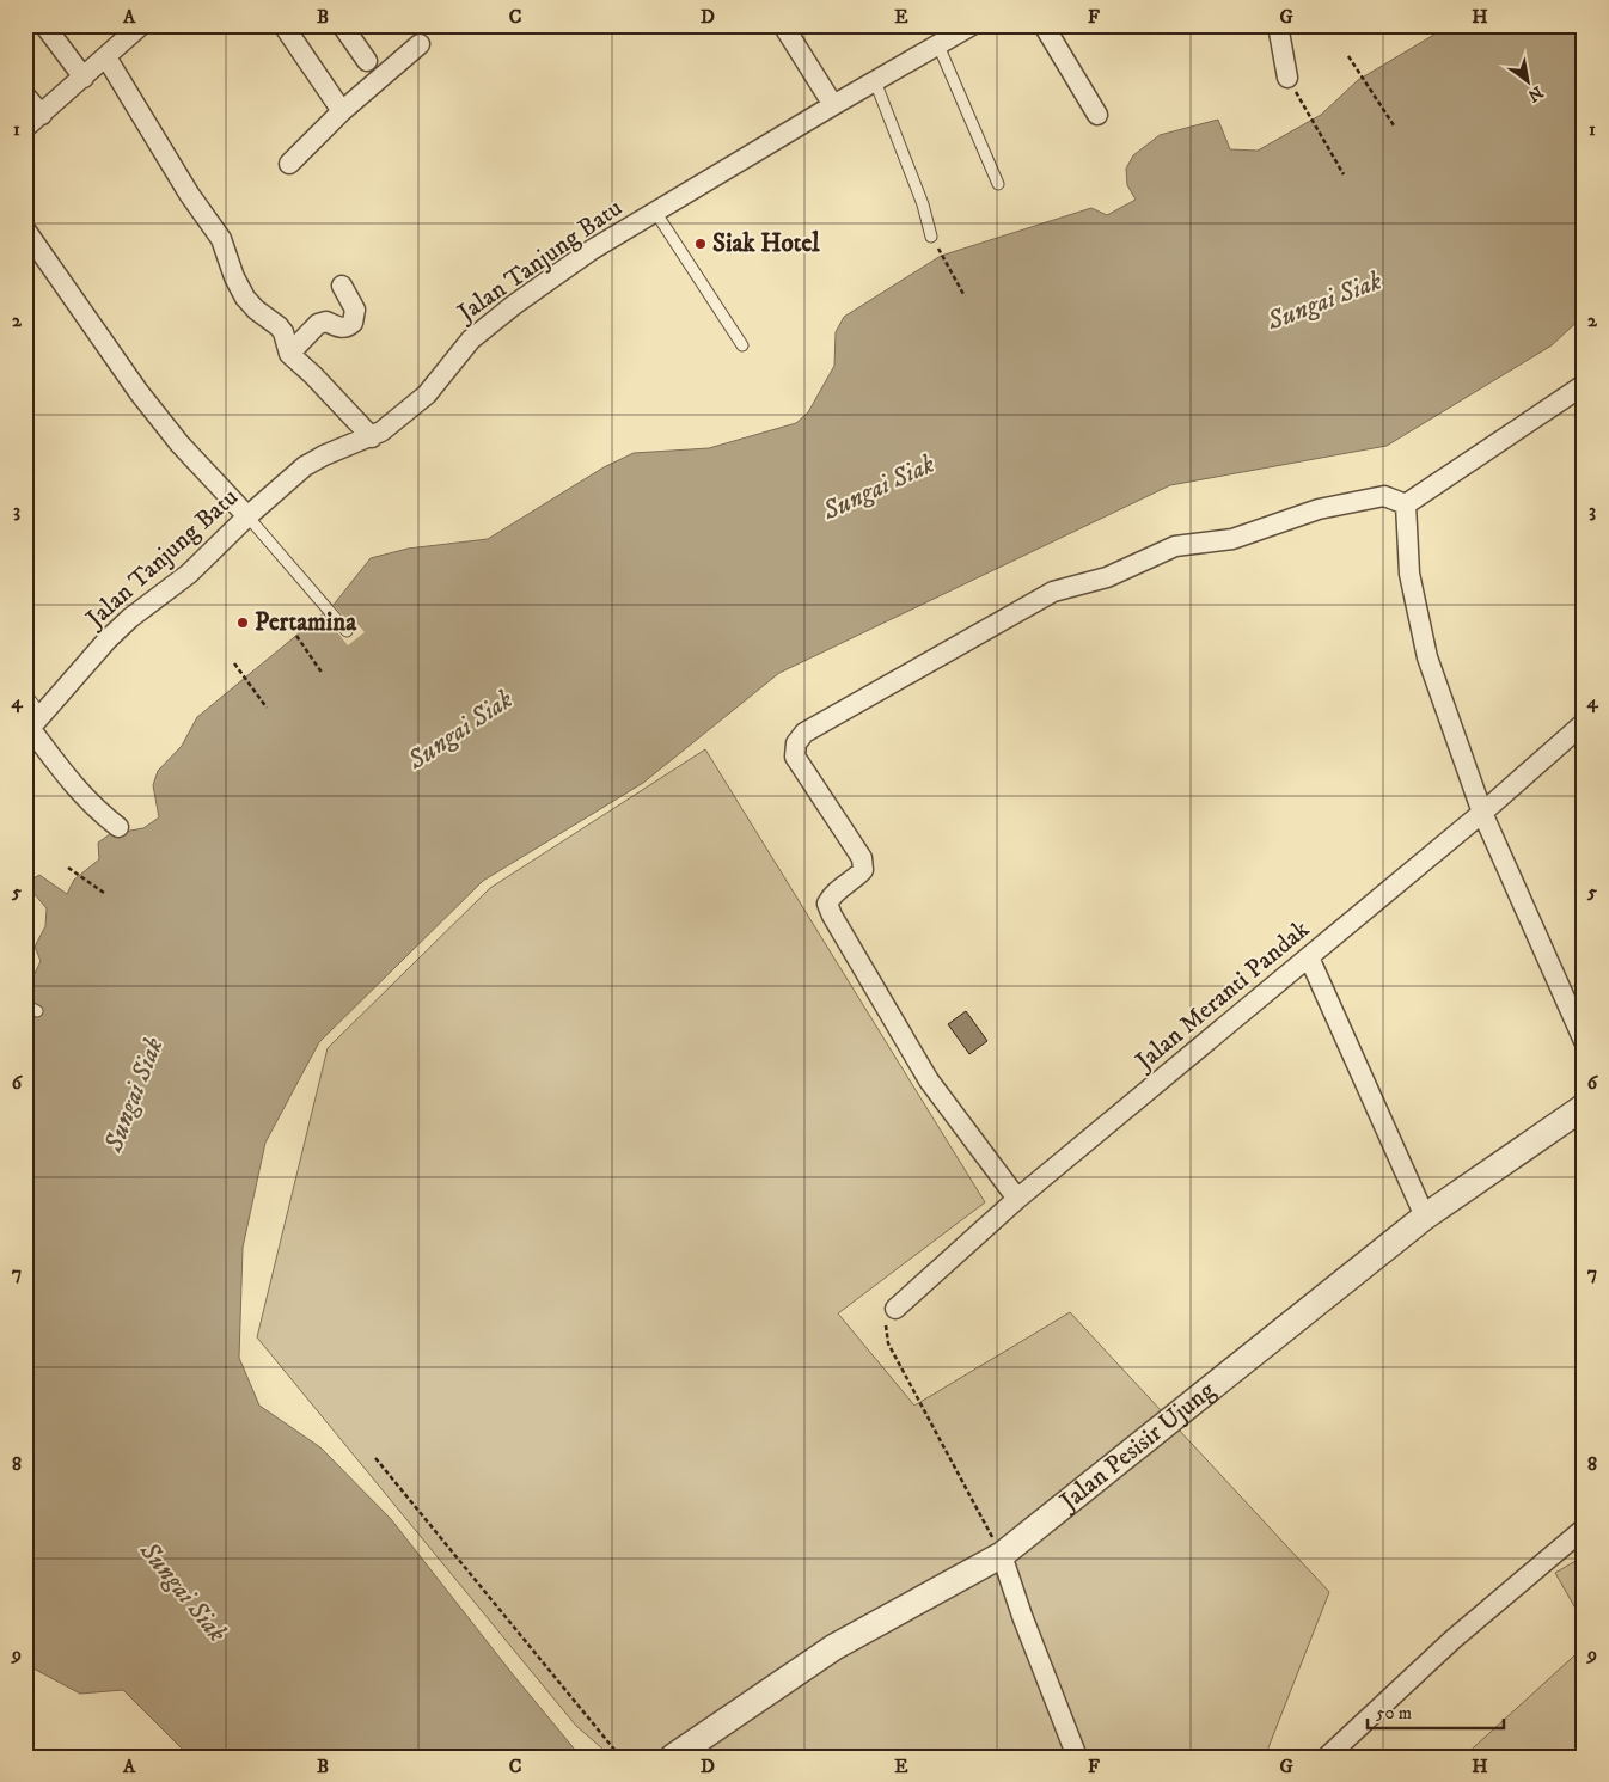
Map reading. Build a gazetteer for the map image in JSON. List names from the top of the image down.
{
  "streets": {
    "street": ["Jalan Tanjung Batu", "Jalan Meranti Pandak", "Jalan Pesisir Ujung"]
  },
  "water": ["Sungai Siak"],
  "places": ["Siak Hotel", "Pertamina"],
  "scale_bar": "50 m",
  "north": "bottom right",
  "grid": {
    "columns": [
      "A",
      "B",
      "C",
      "D",
      "E",
      "F",
      "G",
      "H"
    ],
    "rows": [
      "1",
      "2",
      "3",
      "4",
      "5",
      "6",
      "7",
      "8",
      "9"
    ]
  }
}
